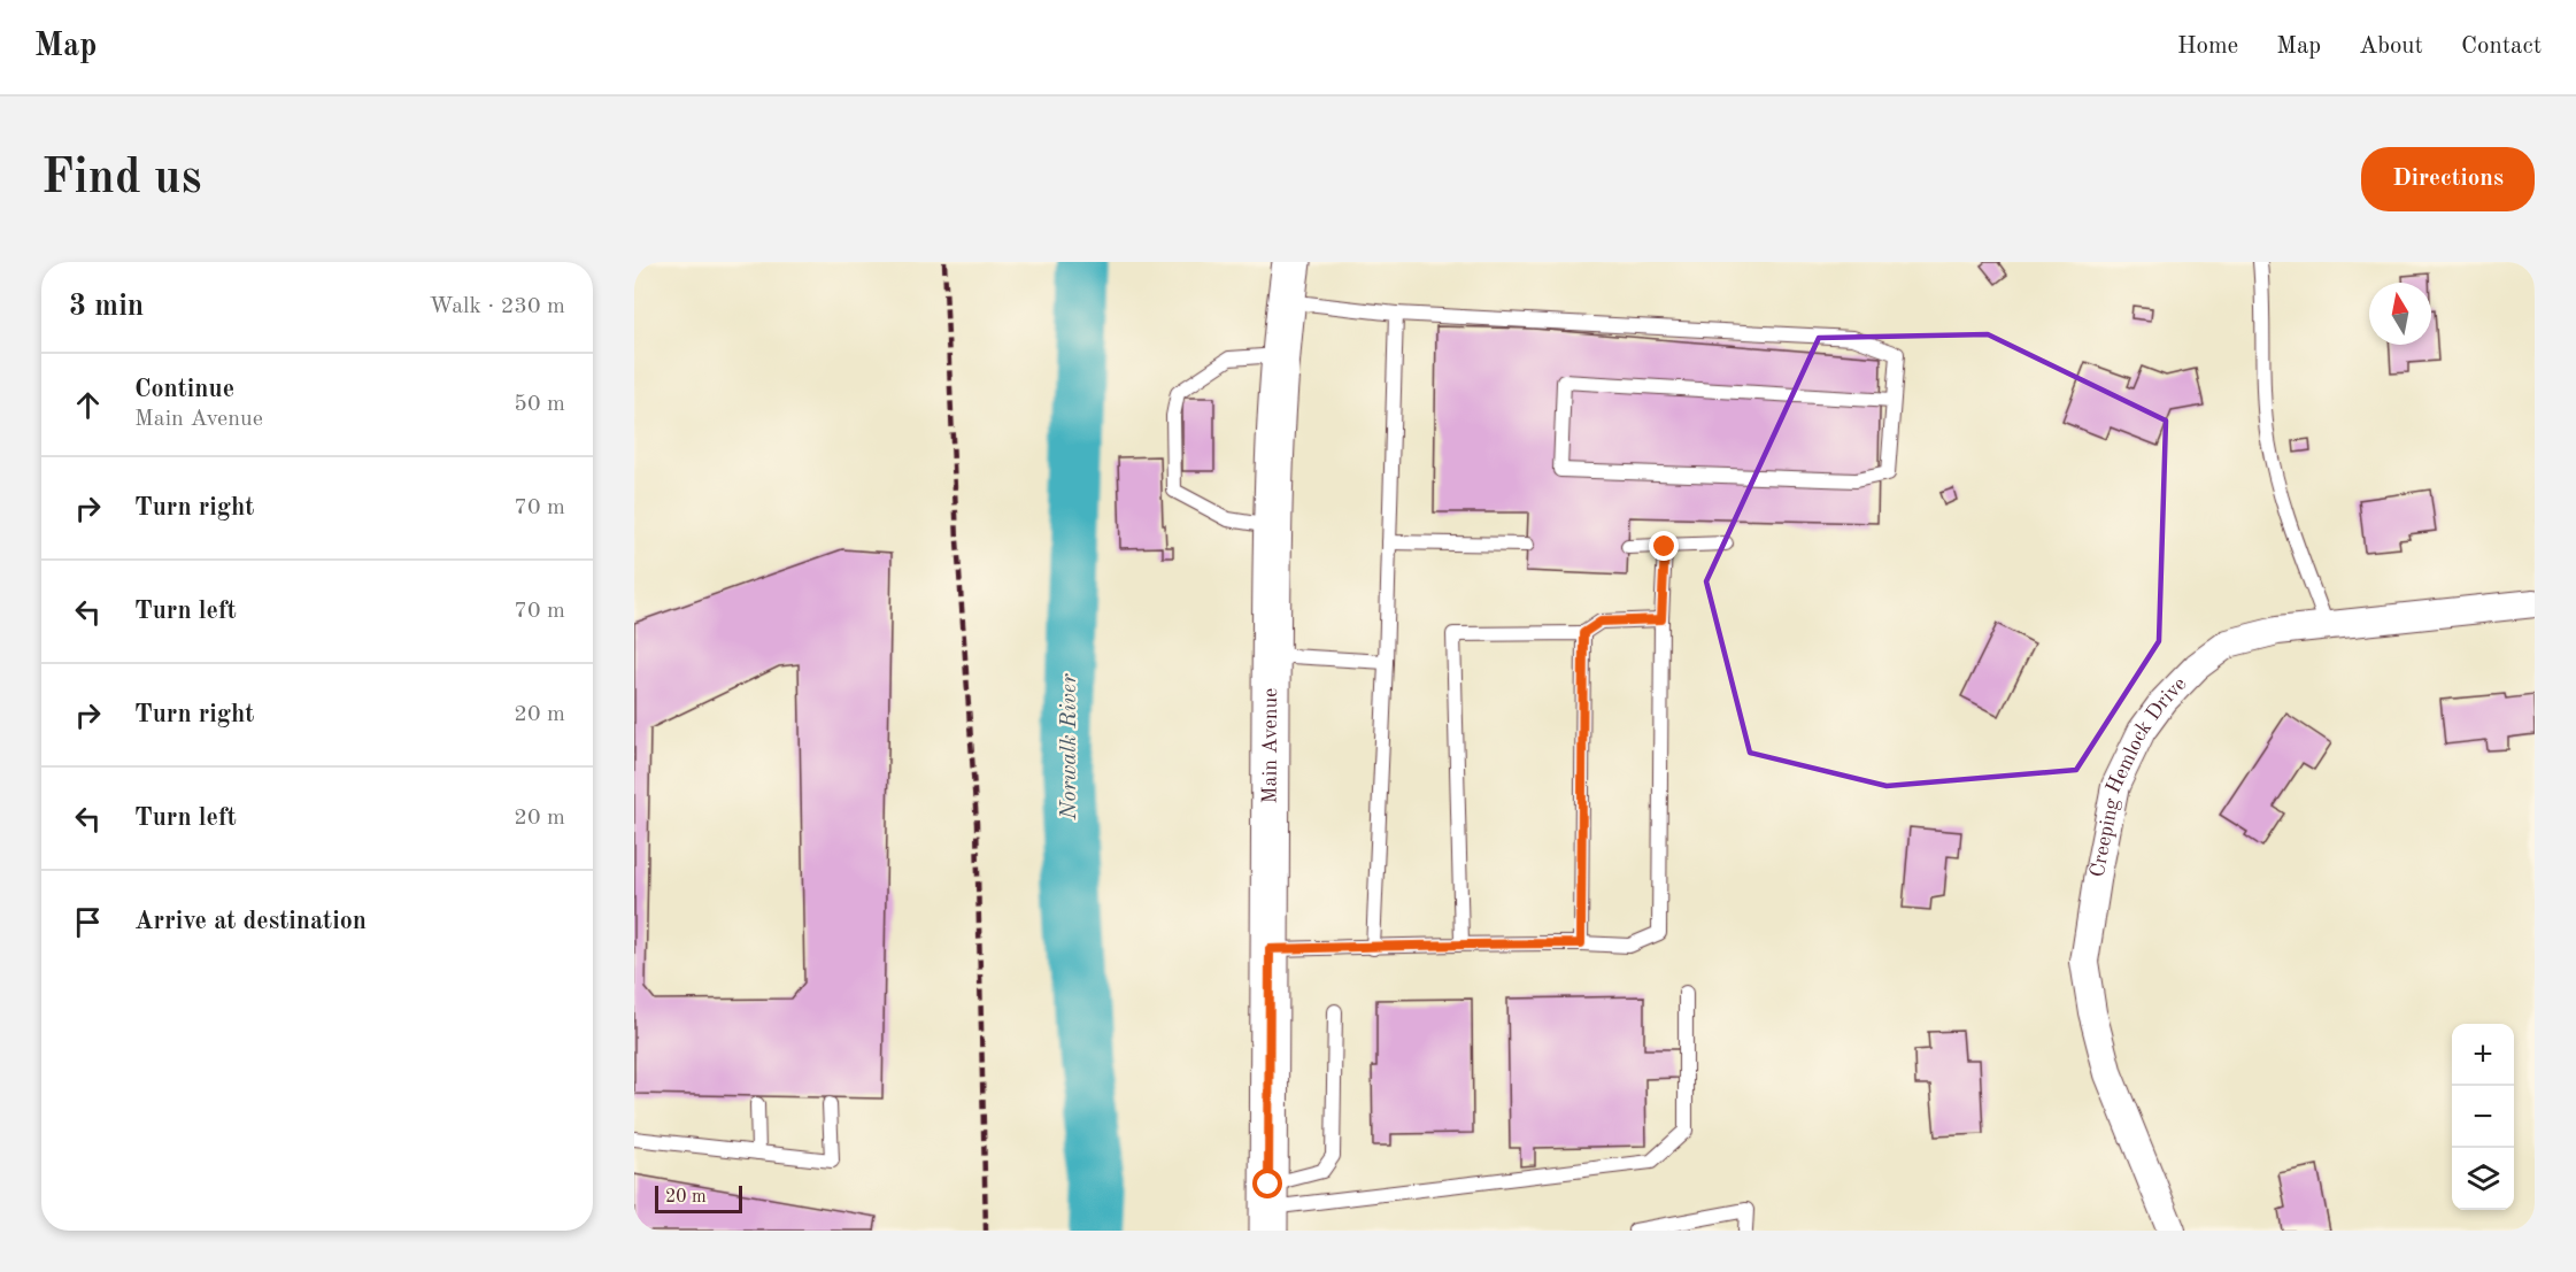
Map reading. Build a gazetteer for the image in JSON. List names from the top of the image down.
{
  "streets": {
    "main road": ["Main Avenue"],
    "street": ["Creeping Hemlock Drive"]
  },
  "water": ["Norwalk River"],
  "scale_bar": "20 m",
  "north": "top",
  "page": {
    "header": "Map",
    "nav": [
      "Home",
      "Map",
      "About",
      "Contact"
    ],
    "buttons": "Directions",
    "title": "Find us",
    "heading": ["3 min", "Walk · 230 m"],
    "list": [
      ["Continue", "Main Avenue", "50 m"],
      ["Turn right", "70 m"],
      ["Turn left", "70 m"],
      ["Turn right", "20 m"],
      ["Turn left", "20 m"],
      "Arrive at destination"
    ],
    "map_buttons": ["+", "−"],
    "scale": "20 m"
  }
}
